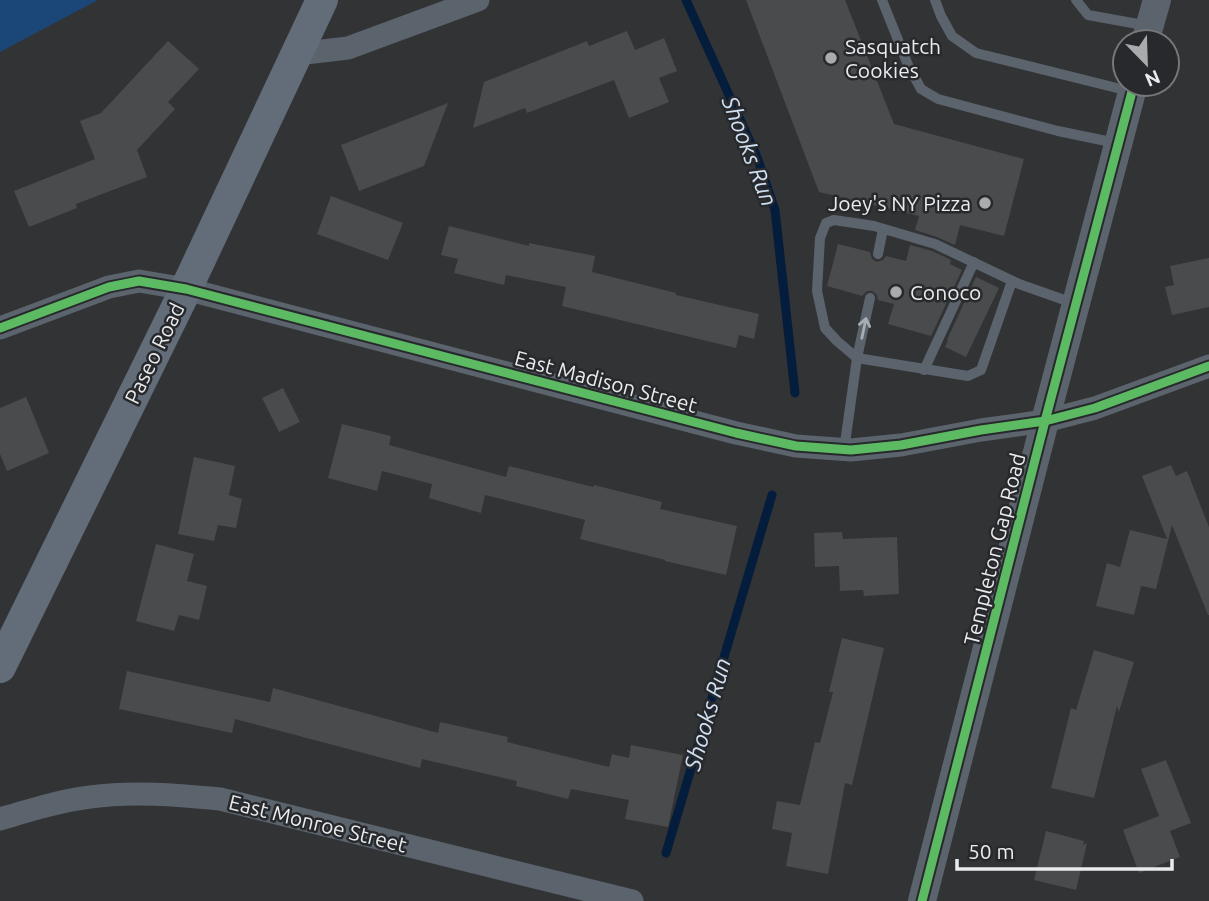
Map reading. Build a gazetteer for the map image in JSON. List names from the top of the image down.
{
  "streets": {
    "main road": ["Paseo Road"],
    "street": ["East Madison Street", "Templeton Gap Road", "East Monroe Street"]
  },
  "crossings": [
    ["Paseo Road", "East Madison Street"],
    ["East Madison Street", "Templeton Gap Road"]
  ],
  "water": ["Shooks Run"],
  "places": ["Sasquatch Cookies", "Joey's NY Pizza", "Conoco"],
  "scale_bar": "50 m",
  "north": "bottom right"
}
